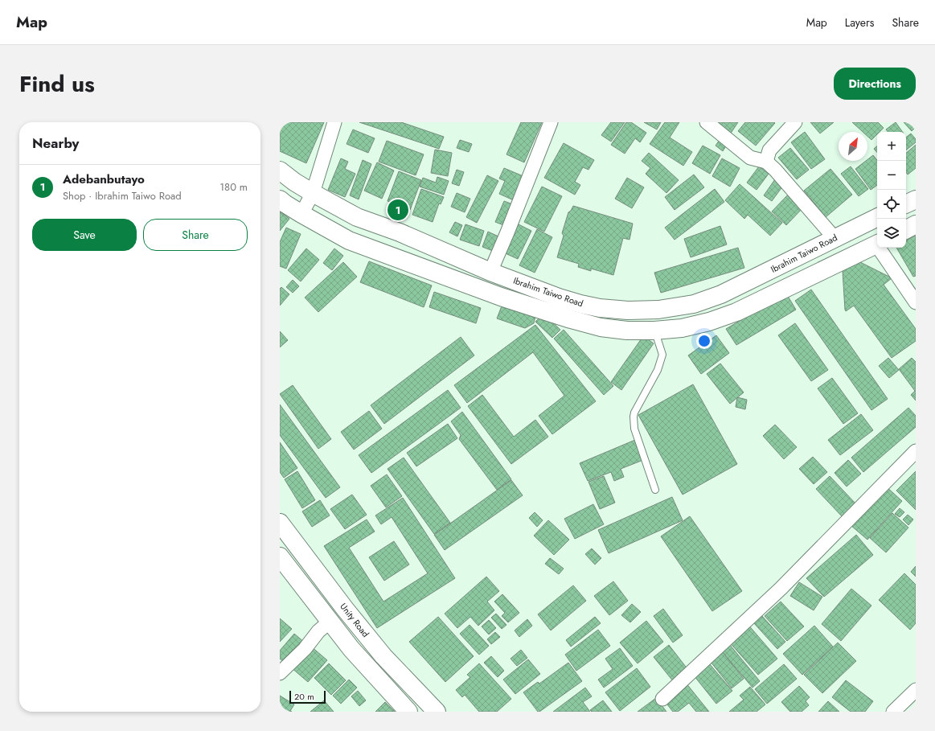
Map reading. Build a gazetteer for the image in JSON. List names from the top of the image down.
{
  "streets": {
    "main road": ["Ibrahim Taiwo Road", "Unity Road"]
  },
  "scale_bar": "20 m",
  "north": "top right",
  "page": {
    "header": "Map",
    "nav": ["Map", "Layers", "Share"],
    "title": "Find us",
    "buttons": [
      "Directions",
      ["Save", "Share"]
    ],
    "heading": "Nearby",
    "map_buttons": ["+", "−"],
    "list": [
      {
        "mark": "1",
        "name": "Adebanbutayo",
        "note": "Shop · Ibrahim Taiwo Road",
        "value": "180 m"
      }
    ],
    "pins": "1",
    "scale": "20 m"
  }
}
